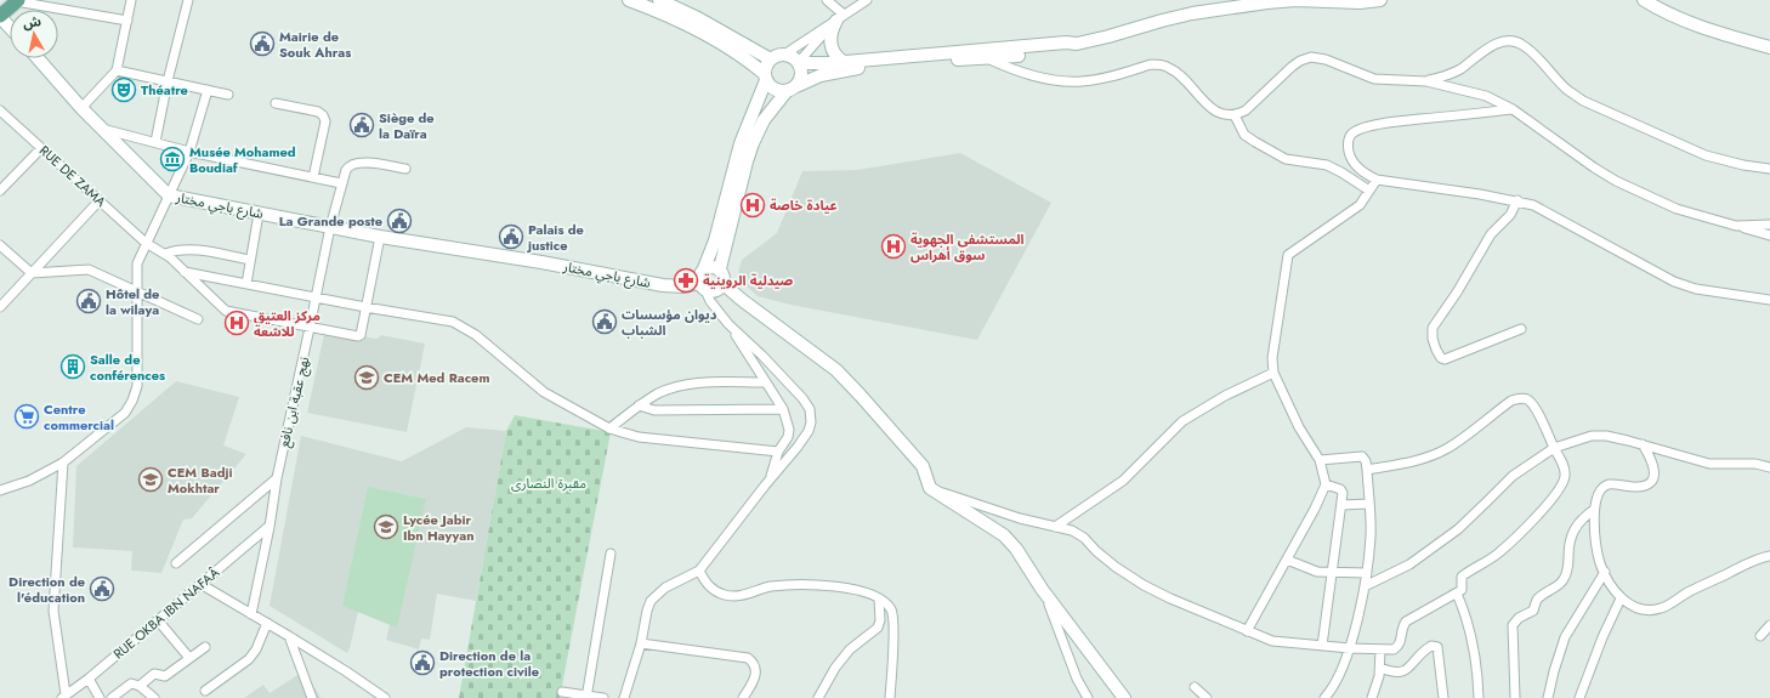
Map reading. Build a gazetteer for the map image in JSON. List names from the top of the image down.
{
  "streets": {
    "street": [
      "RUE DE ZAMA",
      "شارع باجي مختار",
      "نهج عقبة ابن نافع",
      "RUE OKBA IBN NAFAÂ"
    ]
  },
  "crossings": [
    ["RUE DE ZAMA", "نهج عقبة ابن نافع"],
    ["شارع باجي مختار", "نهج عقبة ابن نافع"],
    ["نهج عقبة ابن نافع", "RUE OKBA IBN NAFAÂ"]
  ],
  "parks": ["مقبرة النصارى"],
  "places": {
    "public building": [
      "Mairie de Souk Ahras",
      "Siège de la Daïra",
      "La Grande poste",
      "Palais de justice",
      "Hôtel de la wilaya",
      "ديوان مؤسسات الشباب",
      "Direction de l'éducation",
      "Direction de la protection civile"
    ],
    "theatre": ["Théatre"],
    "museum": ["Musée Mohamed Boudiaf"],
    "hospital": ["عيادة خاصة", "المستشفى الجهوية سوق أهراس", "مركز العتيق للاشعة"],
    "pharmacy": ["صيدلية الروينية"],
    "building": ["Salle de conférences"],
    "school or university": ["CEM Med Racem", "CEM Badji Mokhtar", "Lycée Jabir Ibn Hayyan"],
    "supermarket": ["Centre commercial"]
  },
  "north": "top"
}
